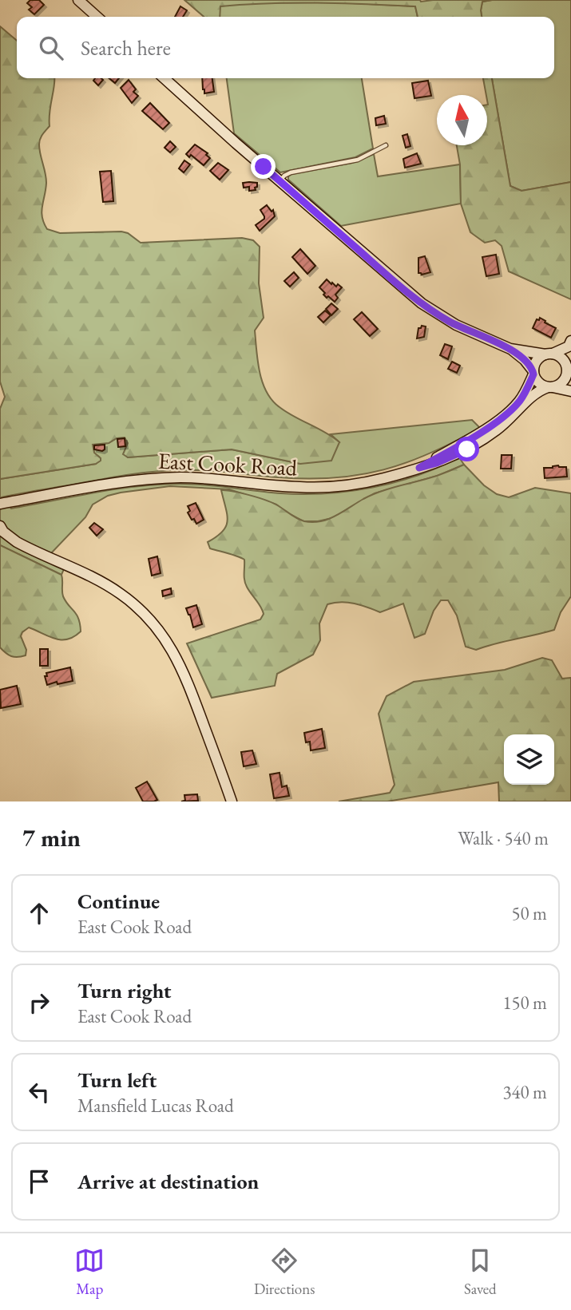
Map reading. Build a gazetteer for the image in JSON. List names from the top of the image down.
{
  "streets": {
    "street": ["East Cook Road"]
  },
  "north": "top",
  "page": {
    "search": "Search here",
    "heading": ["7 min", "Walk · 540 m"],
    "list": [
      ["Continue", "East Cook Road", "50 m"],
      ["Turn right", "East Cook Road", "150 m"],
      ["Turn left", "Mansfield Lucas Road", "340 m"],
      "Arrive at destination"
    ],
    "nav": ["Map", "Directions", "Saved"]
  }
}
